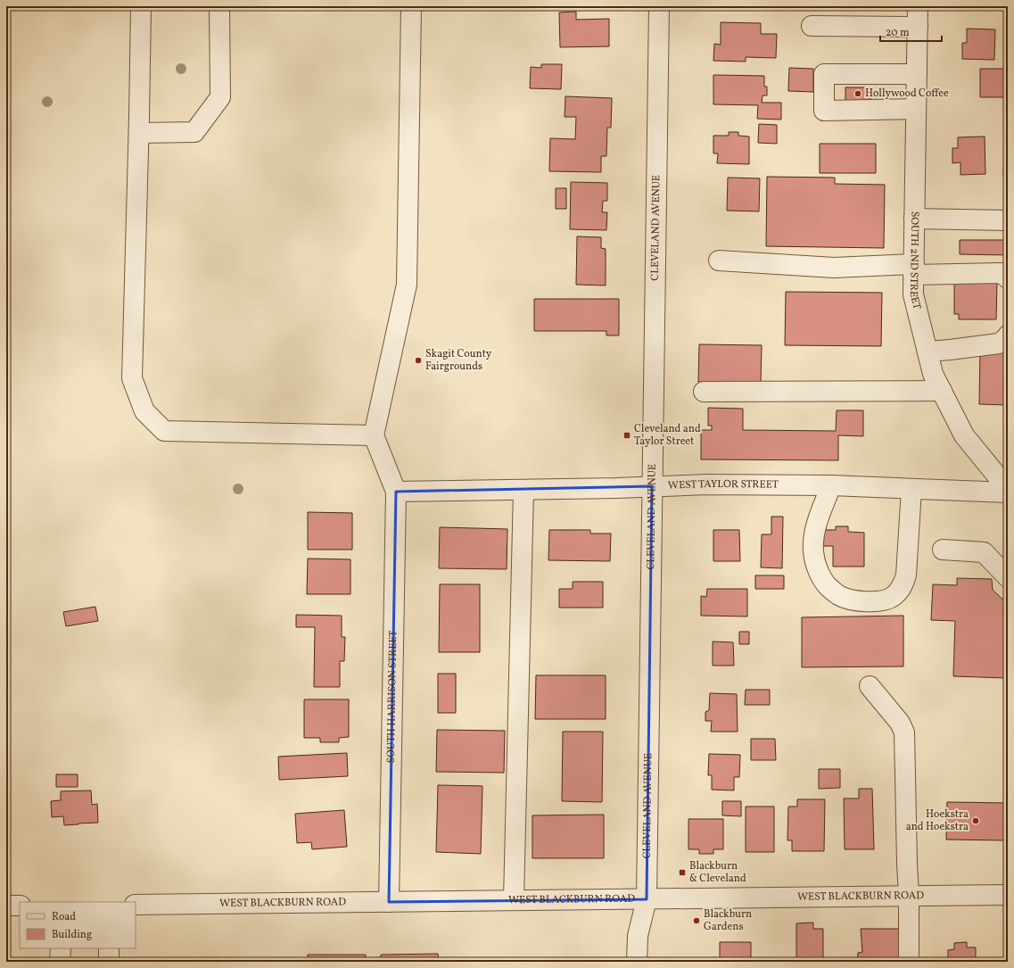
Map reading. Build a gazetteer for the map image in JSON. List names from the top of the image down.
{
  "streets": {
    "street": [
      "CLEVELAND AVENUE",
      "SOUTH 2ND STREET",
      "WEST TAYLOR STREET",
      "SOUTH HARRISON STREET",
      "WEST BLACKBURN ROAD"
    ]
  },
  "crossings": [
    ["CLEVELAND AVENUE", "WEST TAYLOR STREET"],
    ["CLEVELAND AVENUE", "WEST BLACKBURN ROAD"],
    ["WEST TAYLOR STREET", "SOUTH HARRISON STREET"],
    ["SOUTH HARRISON STREET", "WEST BLACKBURN ROAD"]
  ],
  "places": {
    "other": [
      "Hollywood Coffee",
      "Skagit County Fairgrounds",
      "Hoekstra and Hoekstra",
      "Blackburn Gardens"
    ],
    "transit": ["Cleveland and Taylor Street", "Blackburn & Cleveland"]
  },
  "legend": ["Road", "Building"],
  "scale_bar": "20 m"
}
